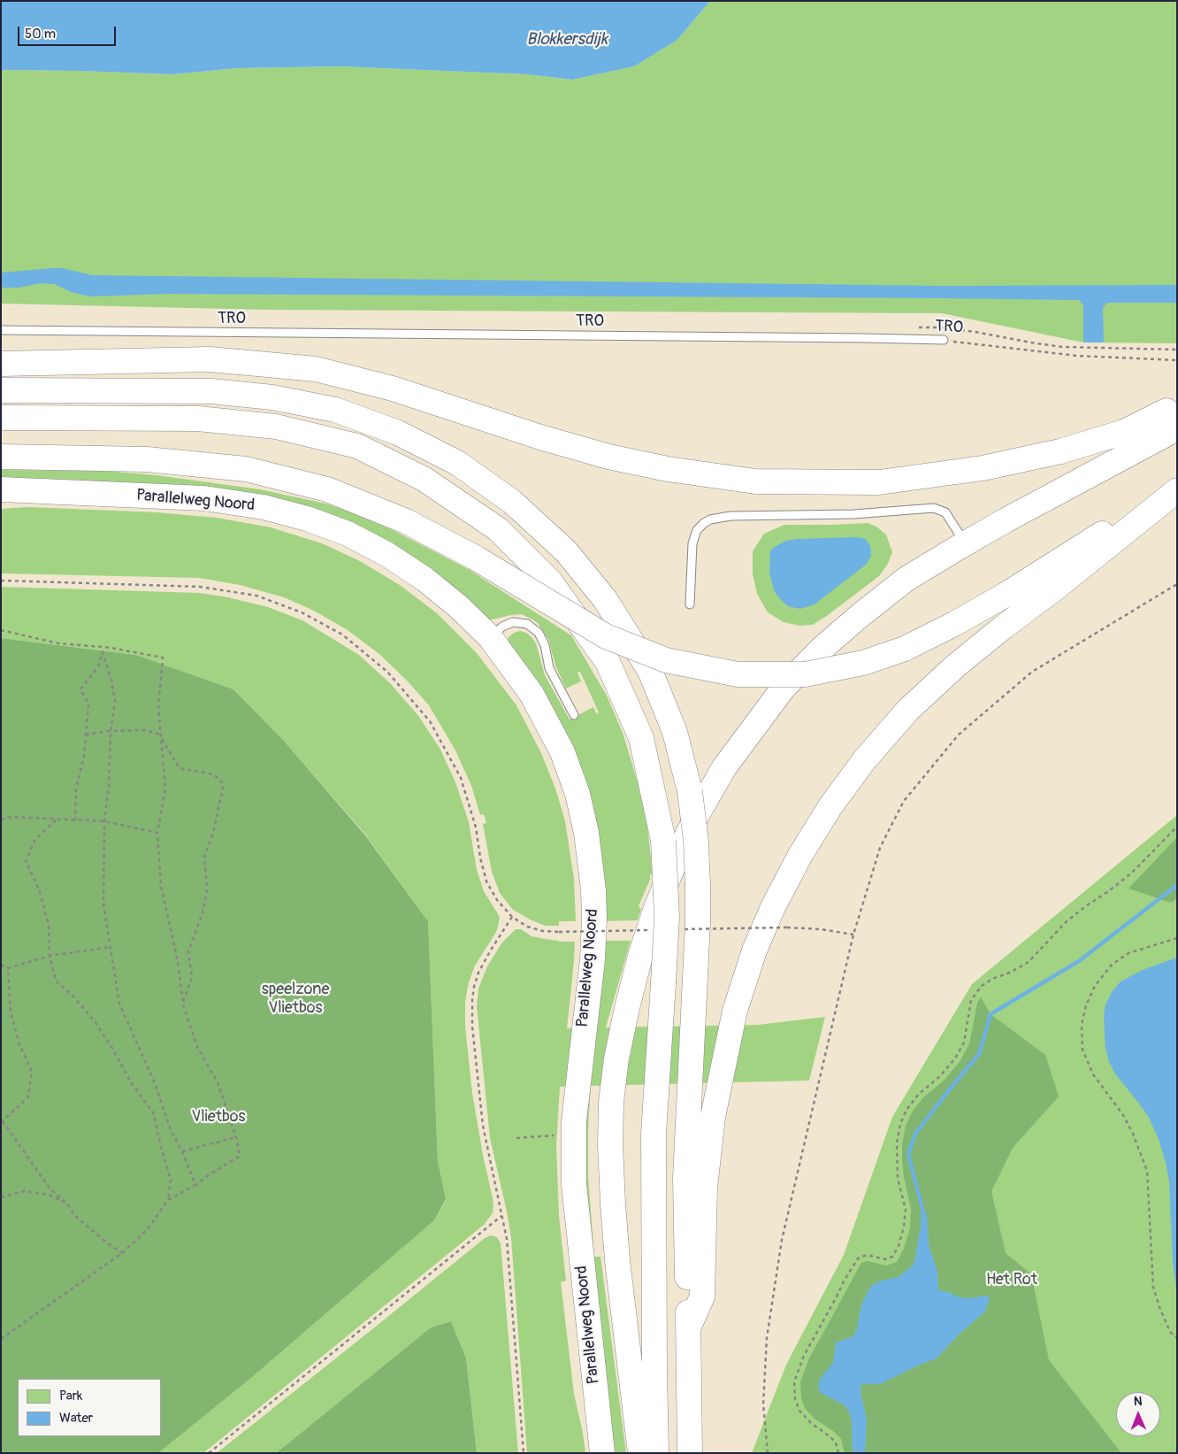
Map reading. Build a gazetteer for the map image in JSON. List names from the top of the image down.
{
  "streets": {
    "highway": ["Parallelweg Noord"],
    "lane": ["TRO"]
  },
  "water": ["Blokkersdijk"],
  "parks": ["speelzone Vlietbos", "Vlietbos", "Het Rot"],
  "legend": ["Park", "Water"],
  "scale_bar": "50 m",
  "north": "top"
}
